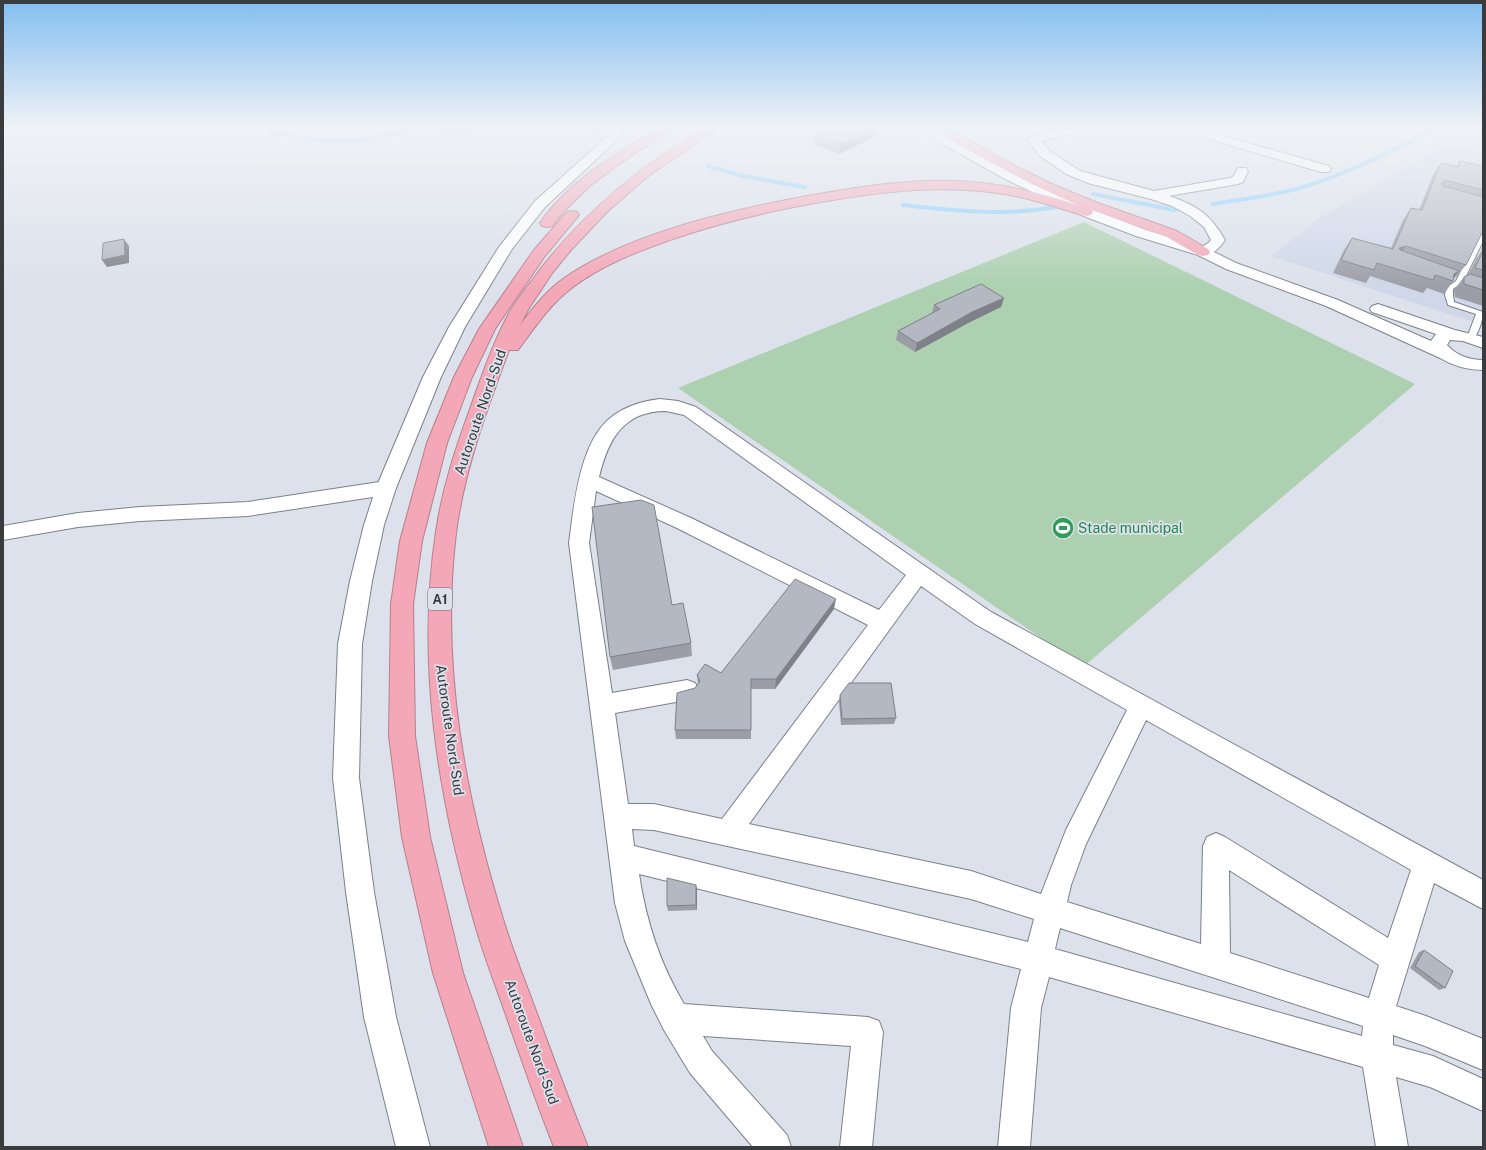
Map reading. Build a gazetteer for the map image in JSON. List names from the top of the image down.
{
  "streets": {
    "highway": ["Autoroute Nord-Sud", "A1"]
  },
  "places": {
    "sports": ["Stade municipal"]
  }
}
